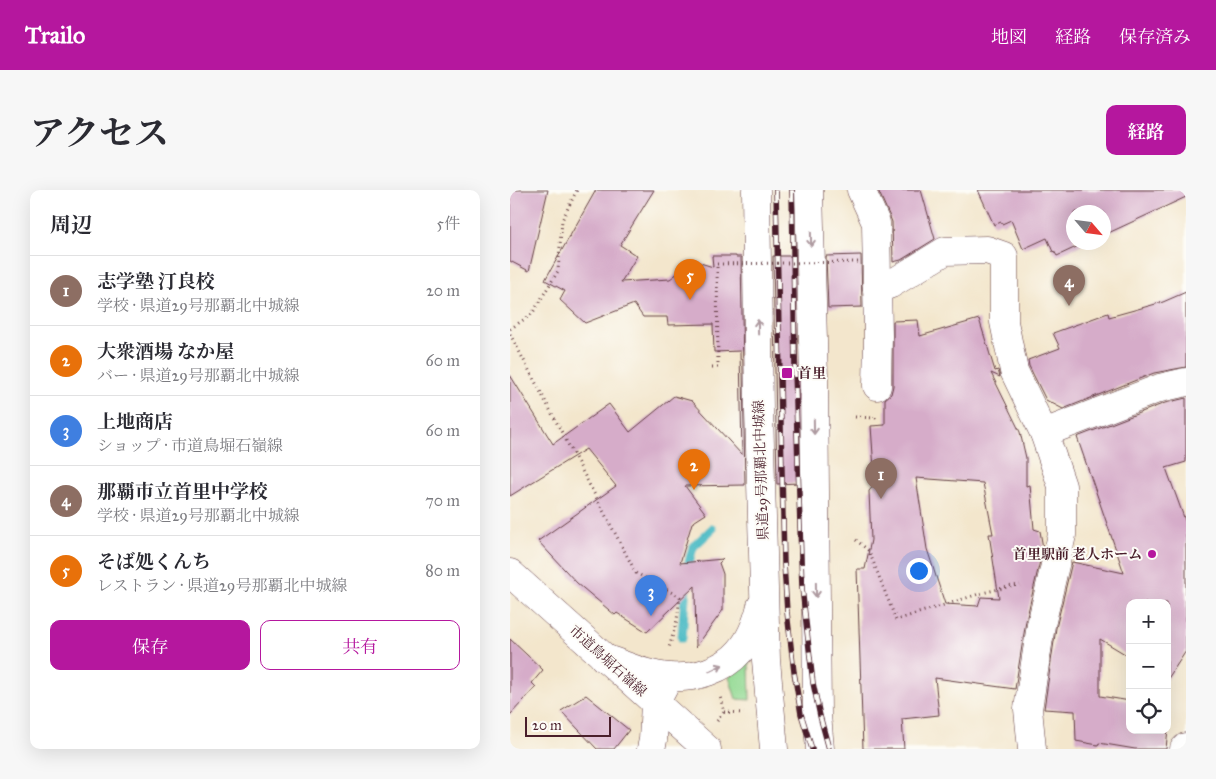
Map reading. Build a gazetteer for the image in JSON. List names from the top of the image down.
{
  "streets": {
    "street": ["県道29号那覇北中城線", "市道鳥堀石嶺線"]
  },
  "places": {
    "transit": ["首里"],
    "other": ["首里駅前 老人ホーム"]
  },
  "scale_bar": "20 m",
  "north": "bottom right",
  "page": {
    "header": "Trailo",
    "nav": ["地図", "経路", "保存済み"],
    "title": "アクセス",
    "buttons": [
      "経路",
      ["保存", "共有"]
    ],
    "heading": ["周辺", "5件"],
    "list": [
      {
        "mark": "1",
        "name": "志学塾 汀良校",
        "note": "学校 · 県道29号那覇北中城線",
        "value": "20 m"
      },
      {
        "mark": "2",
        "name": "大衆酒場 なか屋",
        "note": "バー · 県道29号那覇北中城線",
        "value": "60 m"
      },
      {
        "mark": "3",
        "name": "上地商店",
        "note": "ショップ · 市道鳥堀石嶺線",
        "value": "60 m"
      },
      {
        "mark": "4",
        "name": "那覇市立首里中学校",
        "note": "学校 · 県道29号那覇北中城線",
        "value": "70 m"
      },
      {
        "mark": "5",
        "name": "そば処くんち",
        "note": "レストラン · 県道29号那覇北中城線",
        "value": "80 m"
      }
    ],
    "pins": [
      "5",
      "4",
      "2",
      "1",
      "3"
    ],
    "map_buttons": ["+", "−"],
    "scale": "20 m"
  }
}
